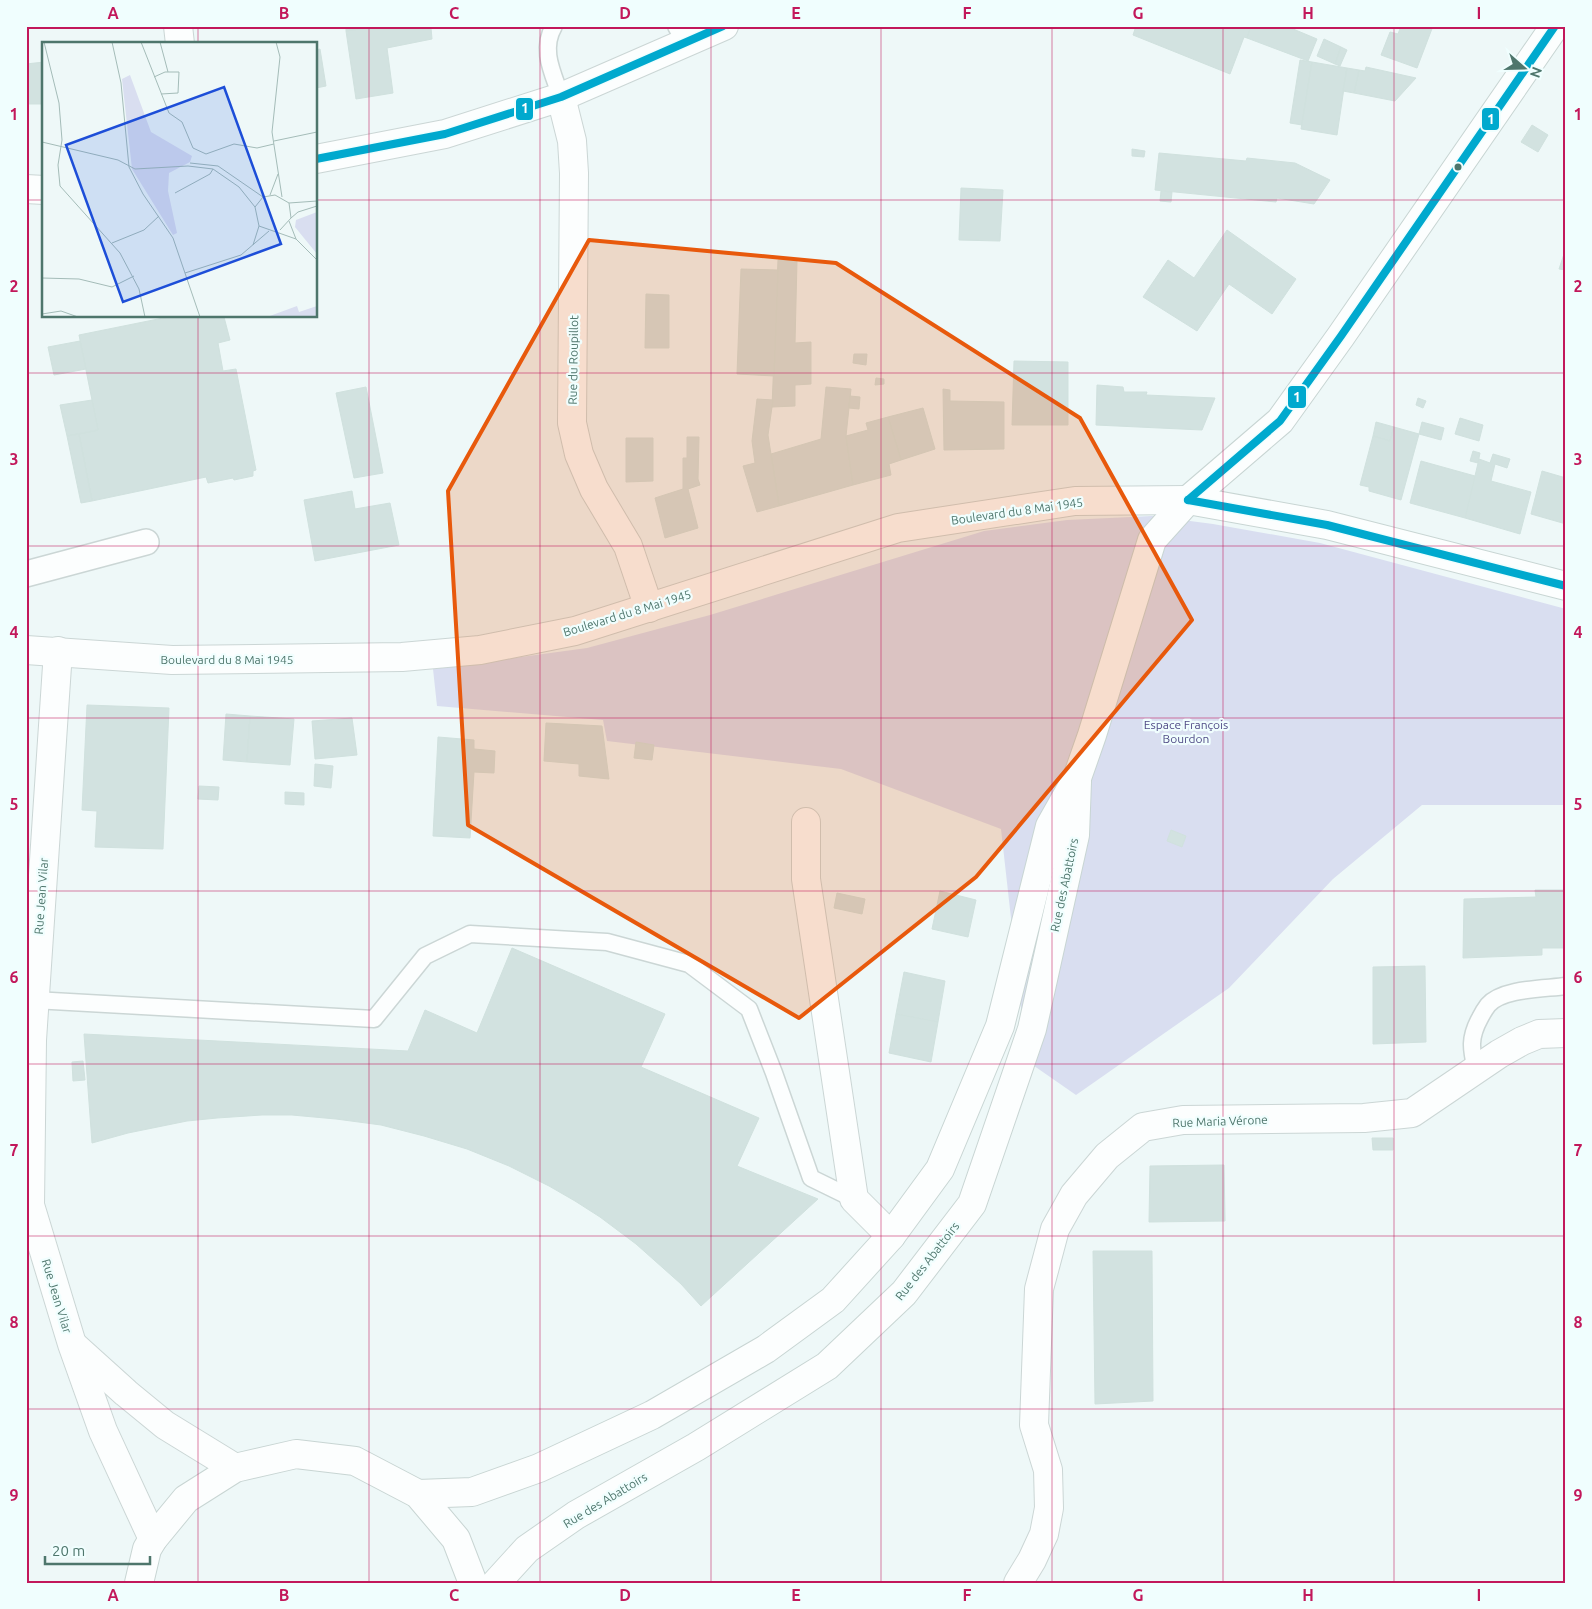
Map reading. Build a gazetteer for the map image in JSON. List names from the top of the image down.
{
  "streets": {
    "street": [
      "Rue du Roupillot",
      "Boulevard du 8 Mai 1945",
      "Rue des Abattoirs",
      "Rue Jean Vilar",
      "Rue Maria Vérone"
    ]
  },
  "crossings": [
    ["Rue du Roupillot", "Boulevard du 8 Mai 1945"],
    ["Boulevard du 8 Mai 1945", "Rue Jean Vilar"]
  ],
  "parks": ["Espace François Bourdon"],
  "lines": ["transit line 1"],
  "scale_bar": "20 m",
  "north": "right",
  "grid": {
    "columns": [
      "A",
      "B",
      "C",
      "D",
      "E",
      "F",
      "G",
      "H",
      "I"
    ],
    "rows": [
      "1",
      "2",
      "3",
      "4",
      "5",
      "6",
      "7",
      "8",
      "9"
    ]
  }
}
